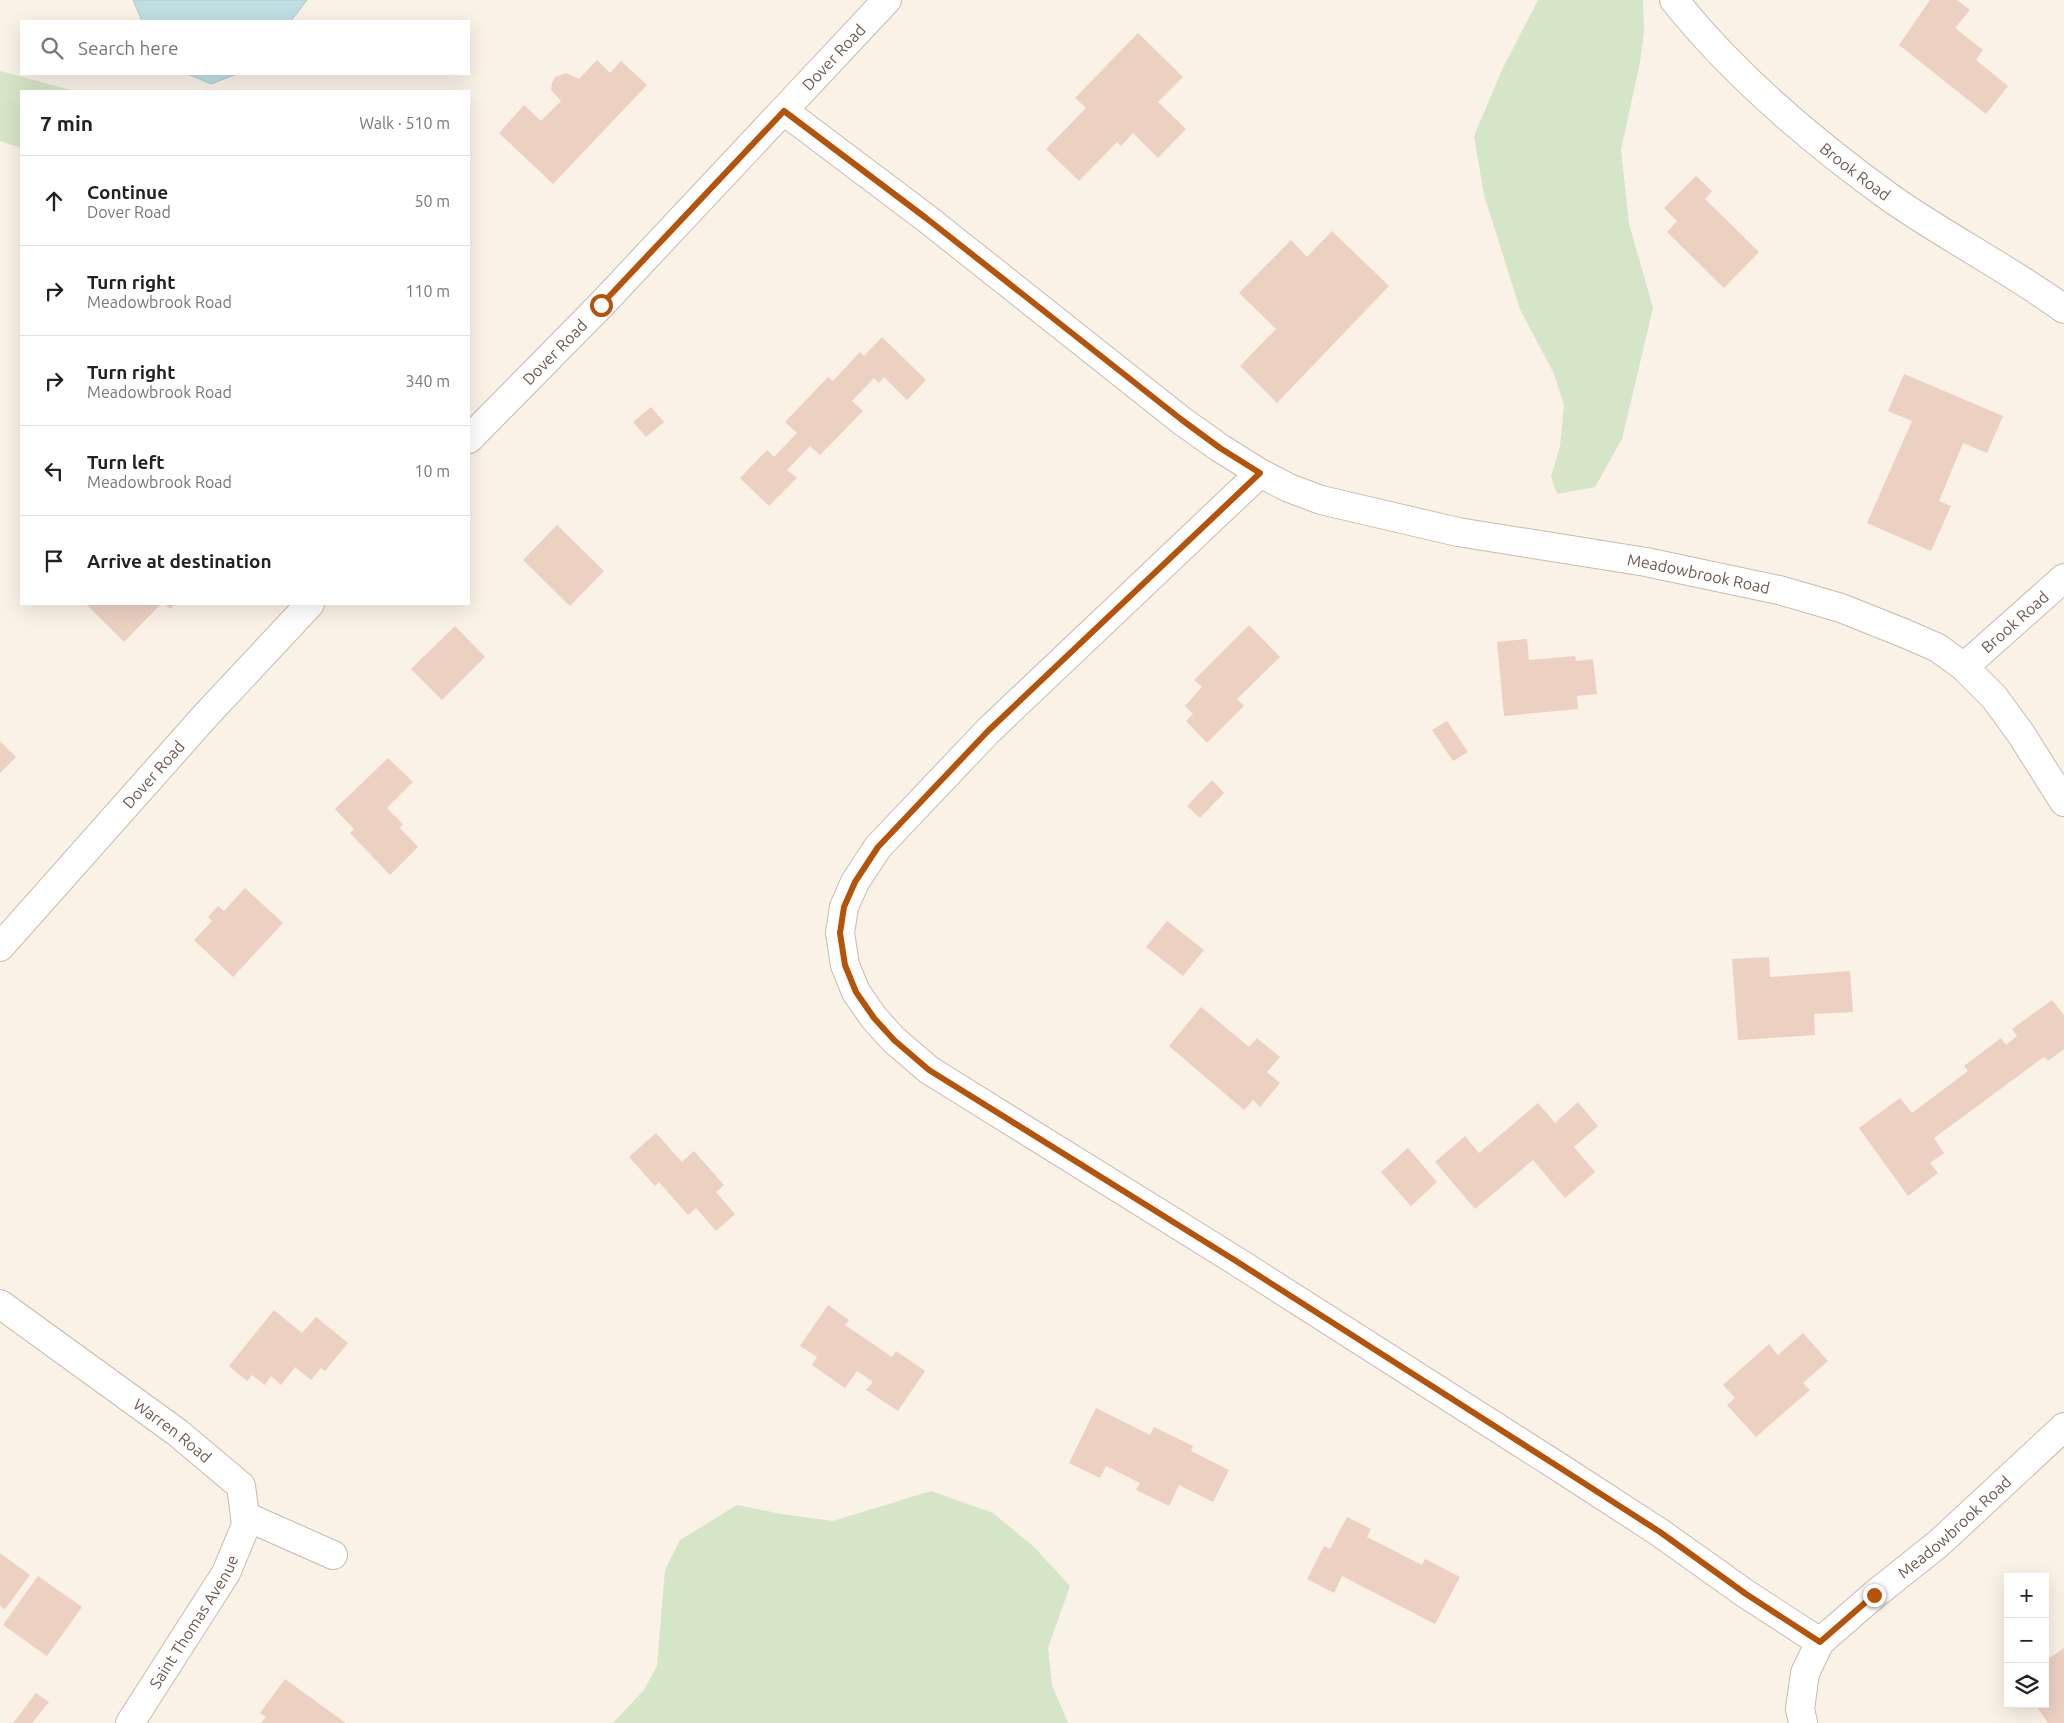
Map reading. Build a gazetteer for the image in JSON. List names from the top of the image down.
{
  "streets": {
    "street": [
      "Dover Road",
      "Brook Road",
      "Meadowbrook Road",
      "Warren Road",
      "Saint Thomas Avenue"
    ]
  },
  "crossings": [
    ["Dover Road", "Meadowbrook Road"],
    ["Brook Road", "Meadowbrook Road"],
    ["Warren Road", "Saint Thomas Avenue"]
  ],
  "page": {
    "search": "Search here",
    "heading": ["7 min", "Walk · 510 m"],
    "list": [
      ["Continue", "Dover Road", "50 m"],
      ["Turn right", "Meadowbrook Road", "110 m"],
      ["Turn right", "Meadowbrook Road", "340 m"],
      ["Turn left", "Meadowbrook Road", "10 m"],
      "Arrive at destination"
    ],
    "map_buttons": ["+", "−"]
  }
}
